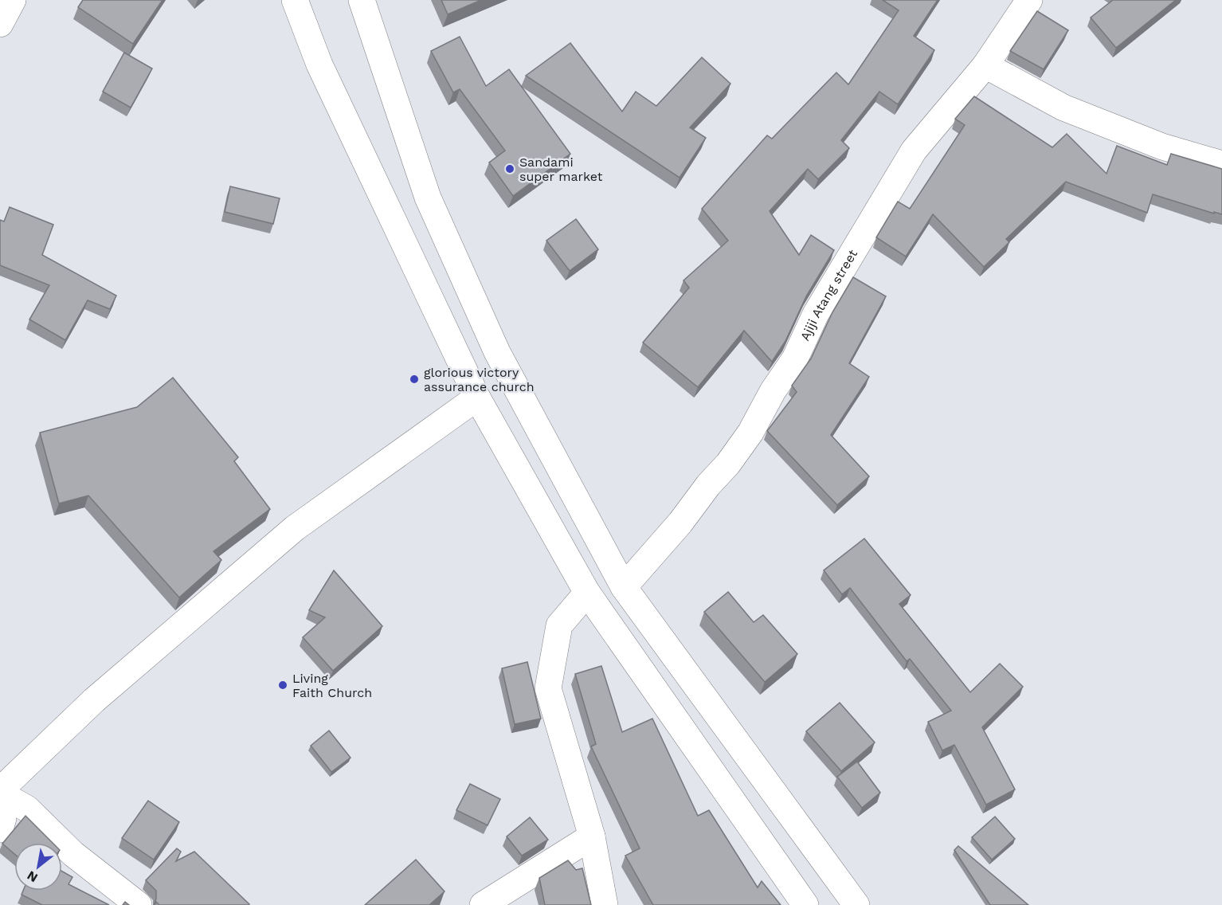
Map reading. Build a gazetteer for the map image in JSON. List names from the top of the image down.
{
  "streets": {
    "street": ["Ajiji Atang street"]
  },
  "places": ["Sandami super market", "glorious victory assurance church", "Living Faith Church"],
  "north": "bottom left"
}
